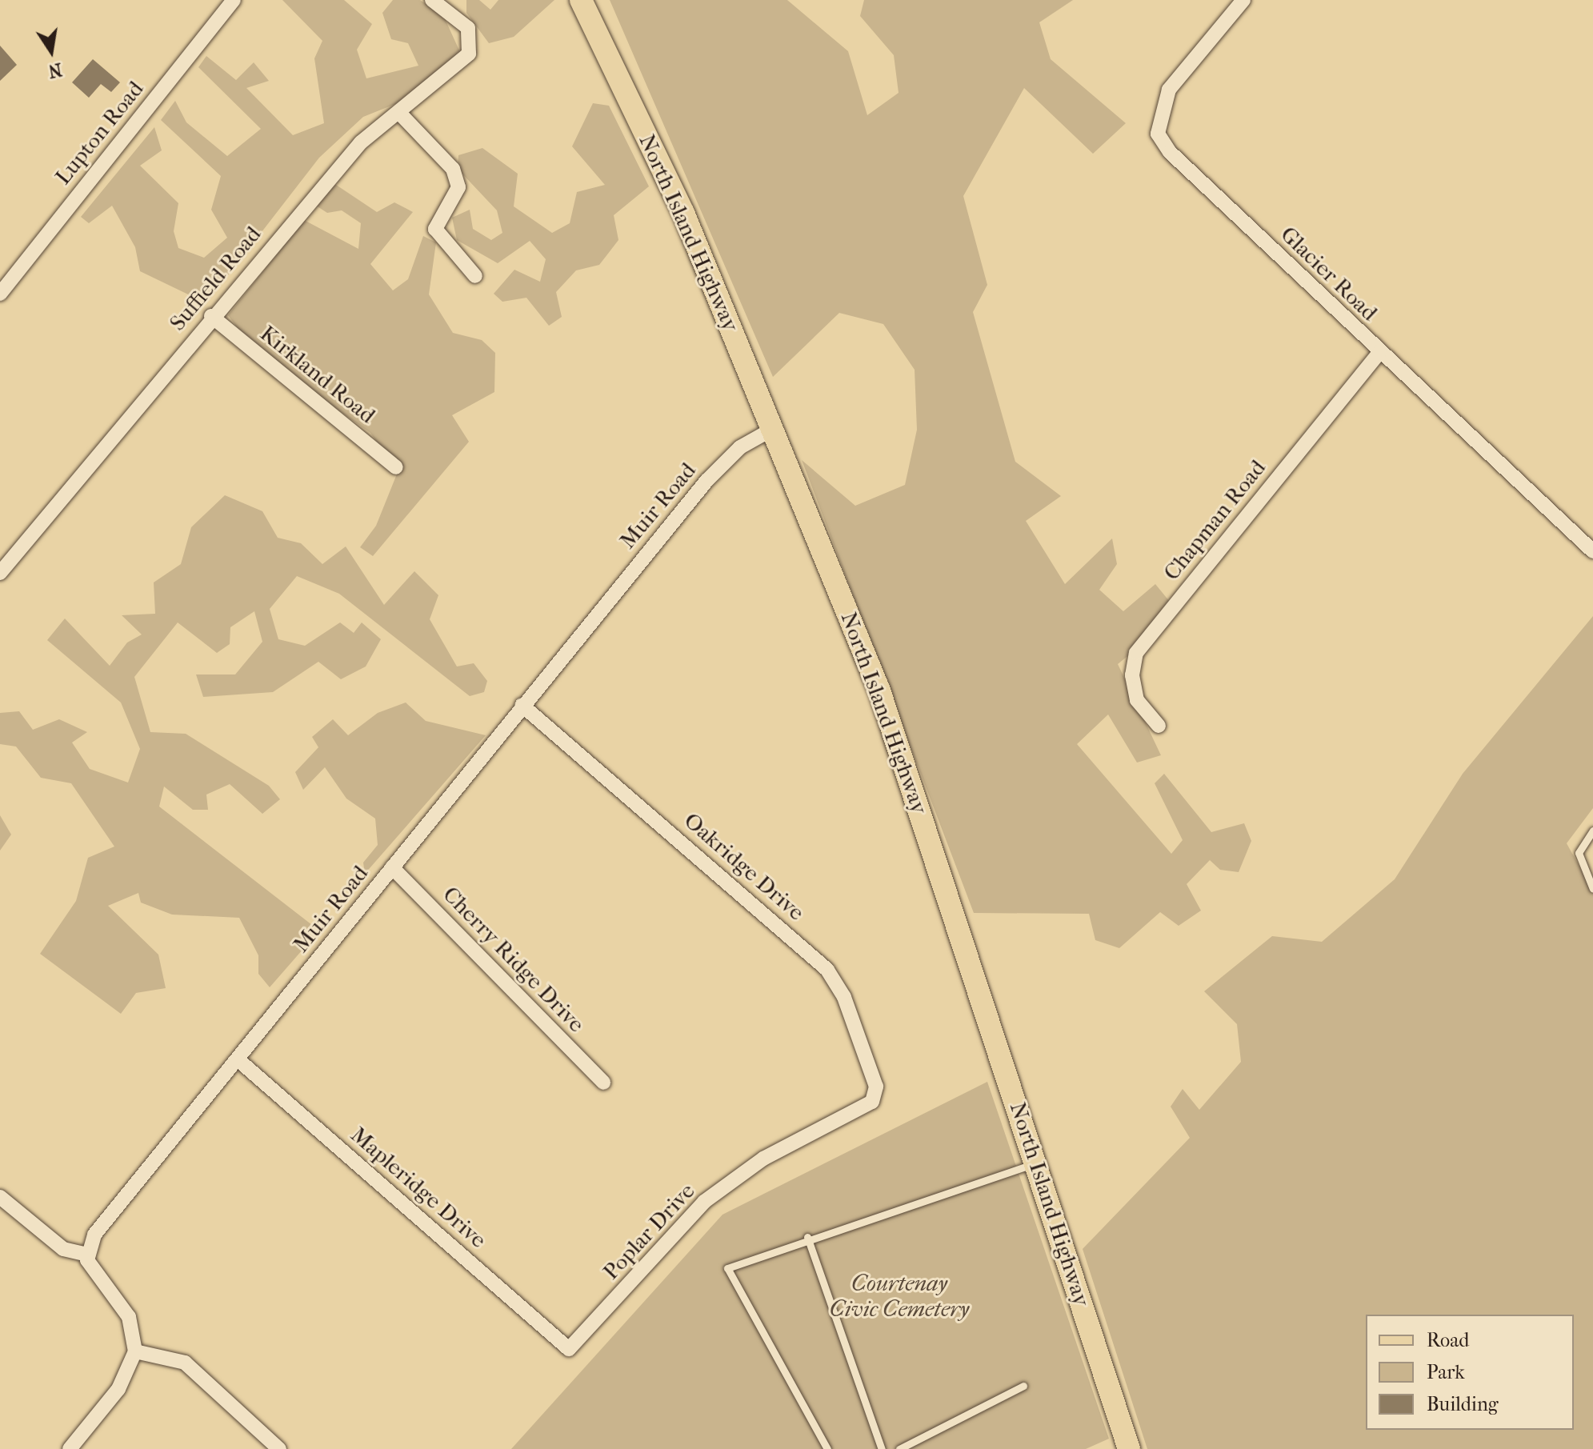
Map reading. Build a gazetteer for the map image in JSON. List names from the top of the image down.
{
  "streets": {
    "main road": ["North Island Highway"],
    "street": [
      "Lupton Road",
      "Glacier Road",
      "Suffield Road",
      "Kirkland Road",
      "Muir Road",
      "Chapman Road",
      "Oakridge Drive",
      "Cherry Ridge Drive",
      "Mapleridge Drive",
      "Poplar Drive"
    ]
  },
  "crossings": [
    ["North Island Highway", "Muir Road"],
    ["Glacier Road", "Chapman Road"],
    ["Suffield Road", "Kirkland Road"],
    ["Muir Road", "Oakridge Drive"],
    ["Muir Road", "Cherry Ridge Drive"],
    ["Muir Road", "Mapleridge Drive"],
    ["Oakridge Drive", "Poplar Drive"],
    ["Mapleridge Drive", "Poplar Drive"]
  ],
  "parks": ["Courtenay Civic Cemetery"],
  "legend": ["Road", "Park", "Building"],
  "north": "bottom"
}
